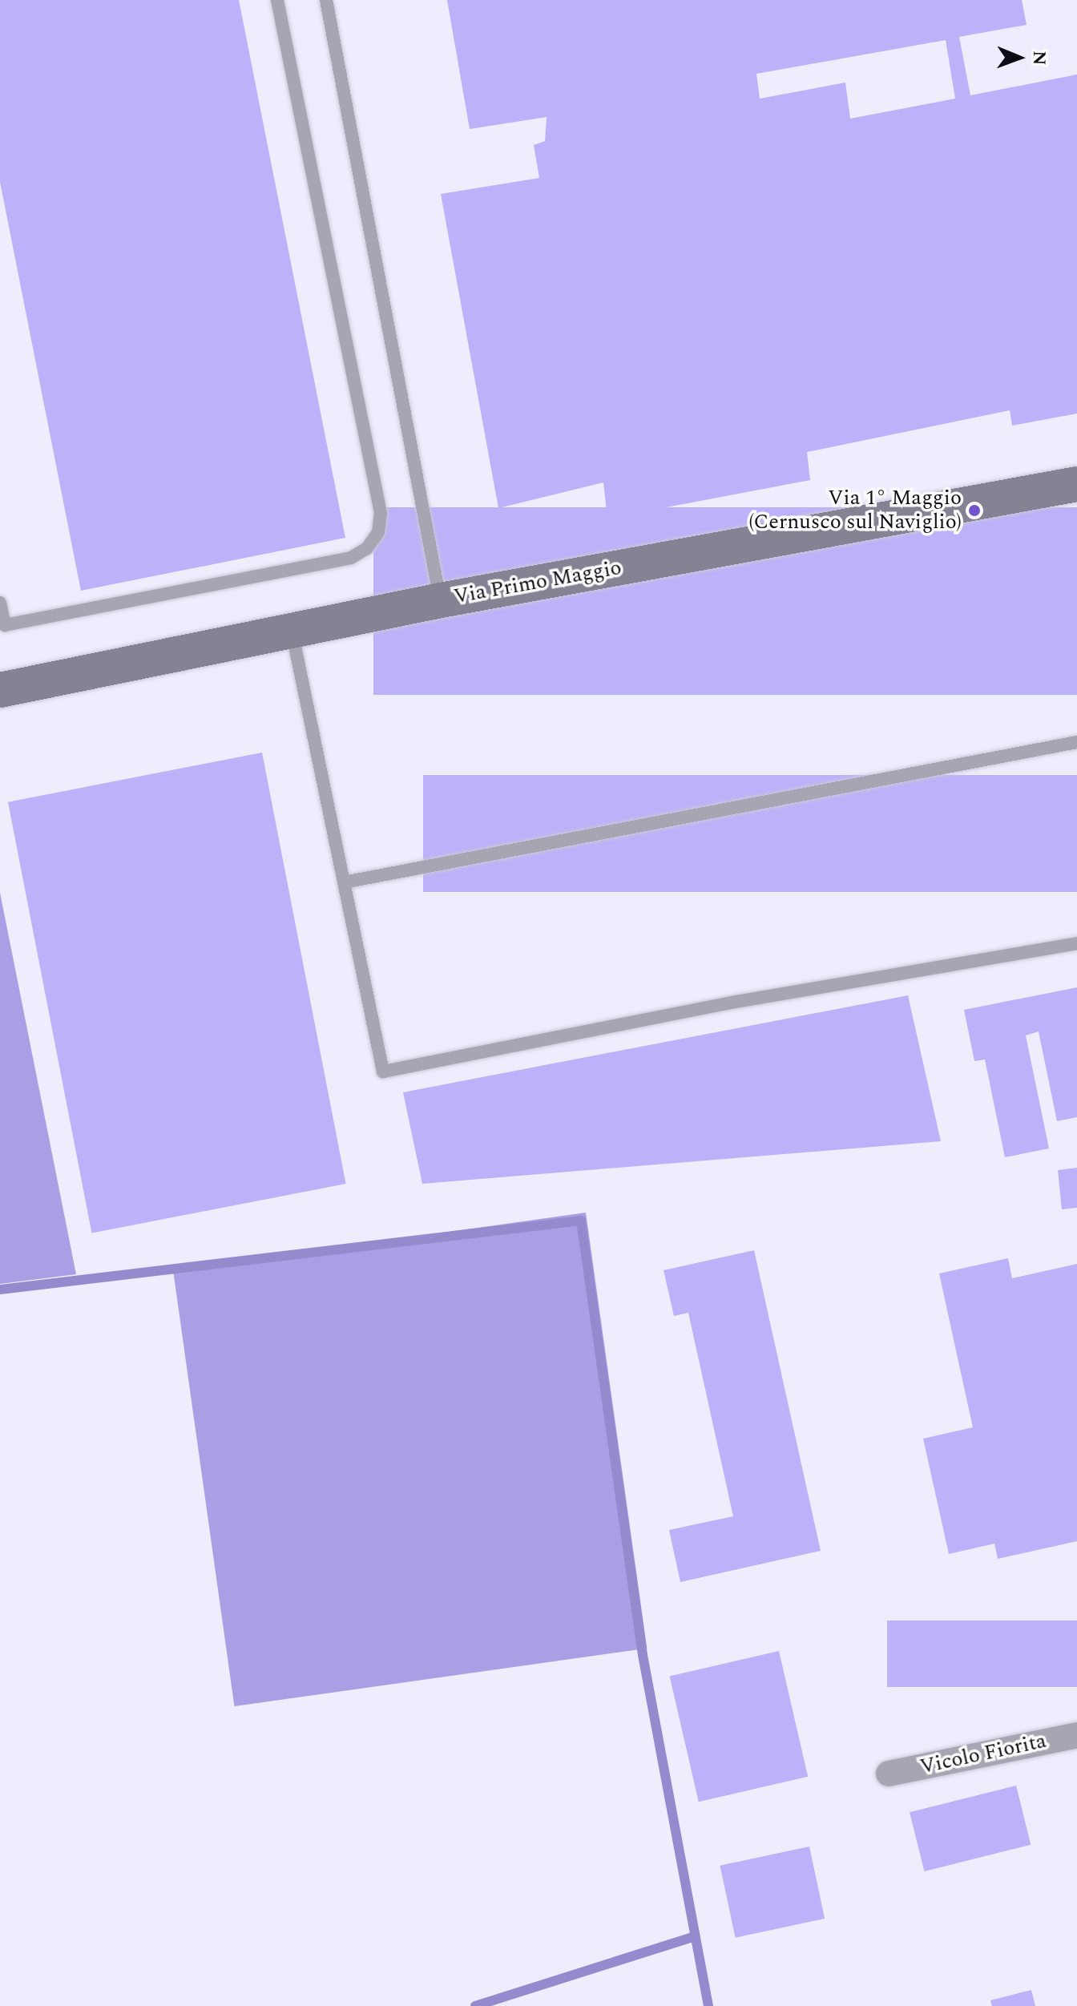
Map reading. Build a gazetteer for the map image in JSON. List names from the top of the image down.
{
  "streets": {
    "main road": ["Via Primo Maggio"],
    "street": ["Vicolo Fiorita"]
  },
  "places": ["Via 1° Maggio (Cernusco sul Naviglio)"],
  "north": "right"
}
